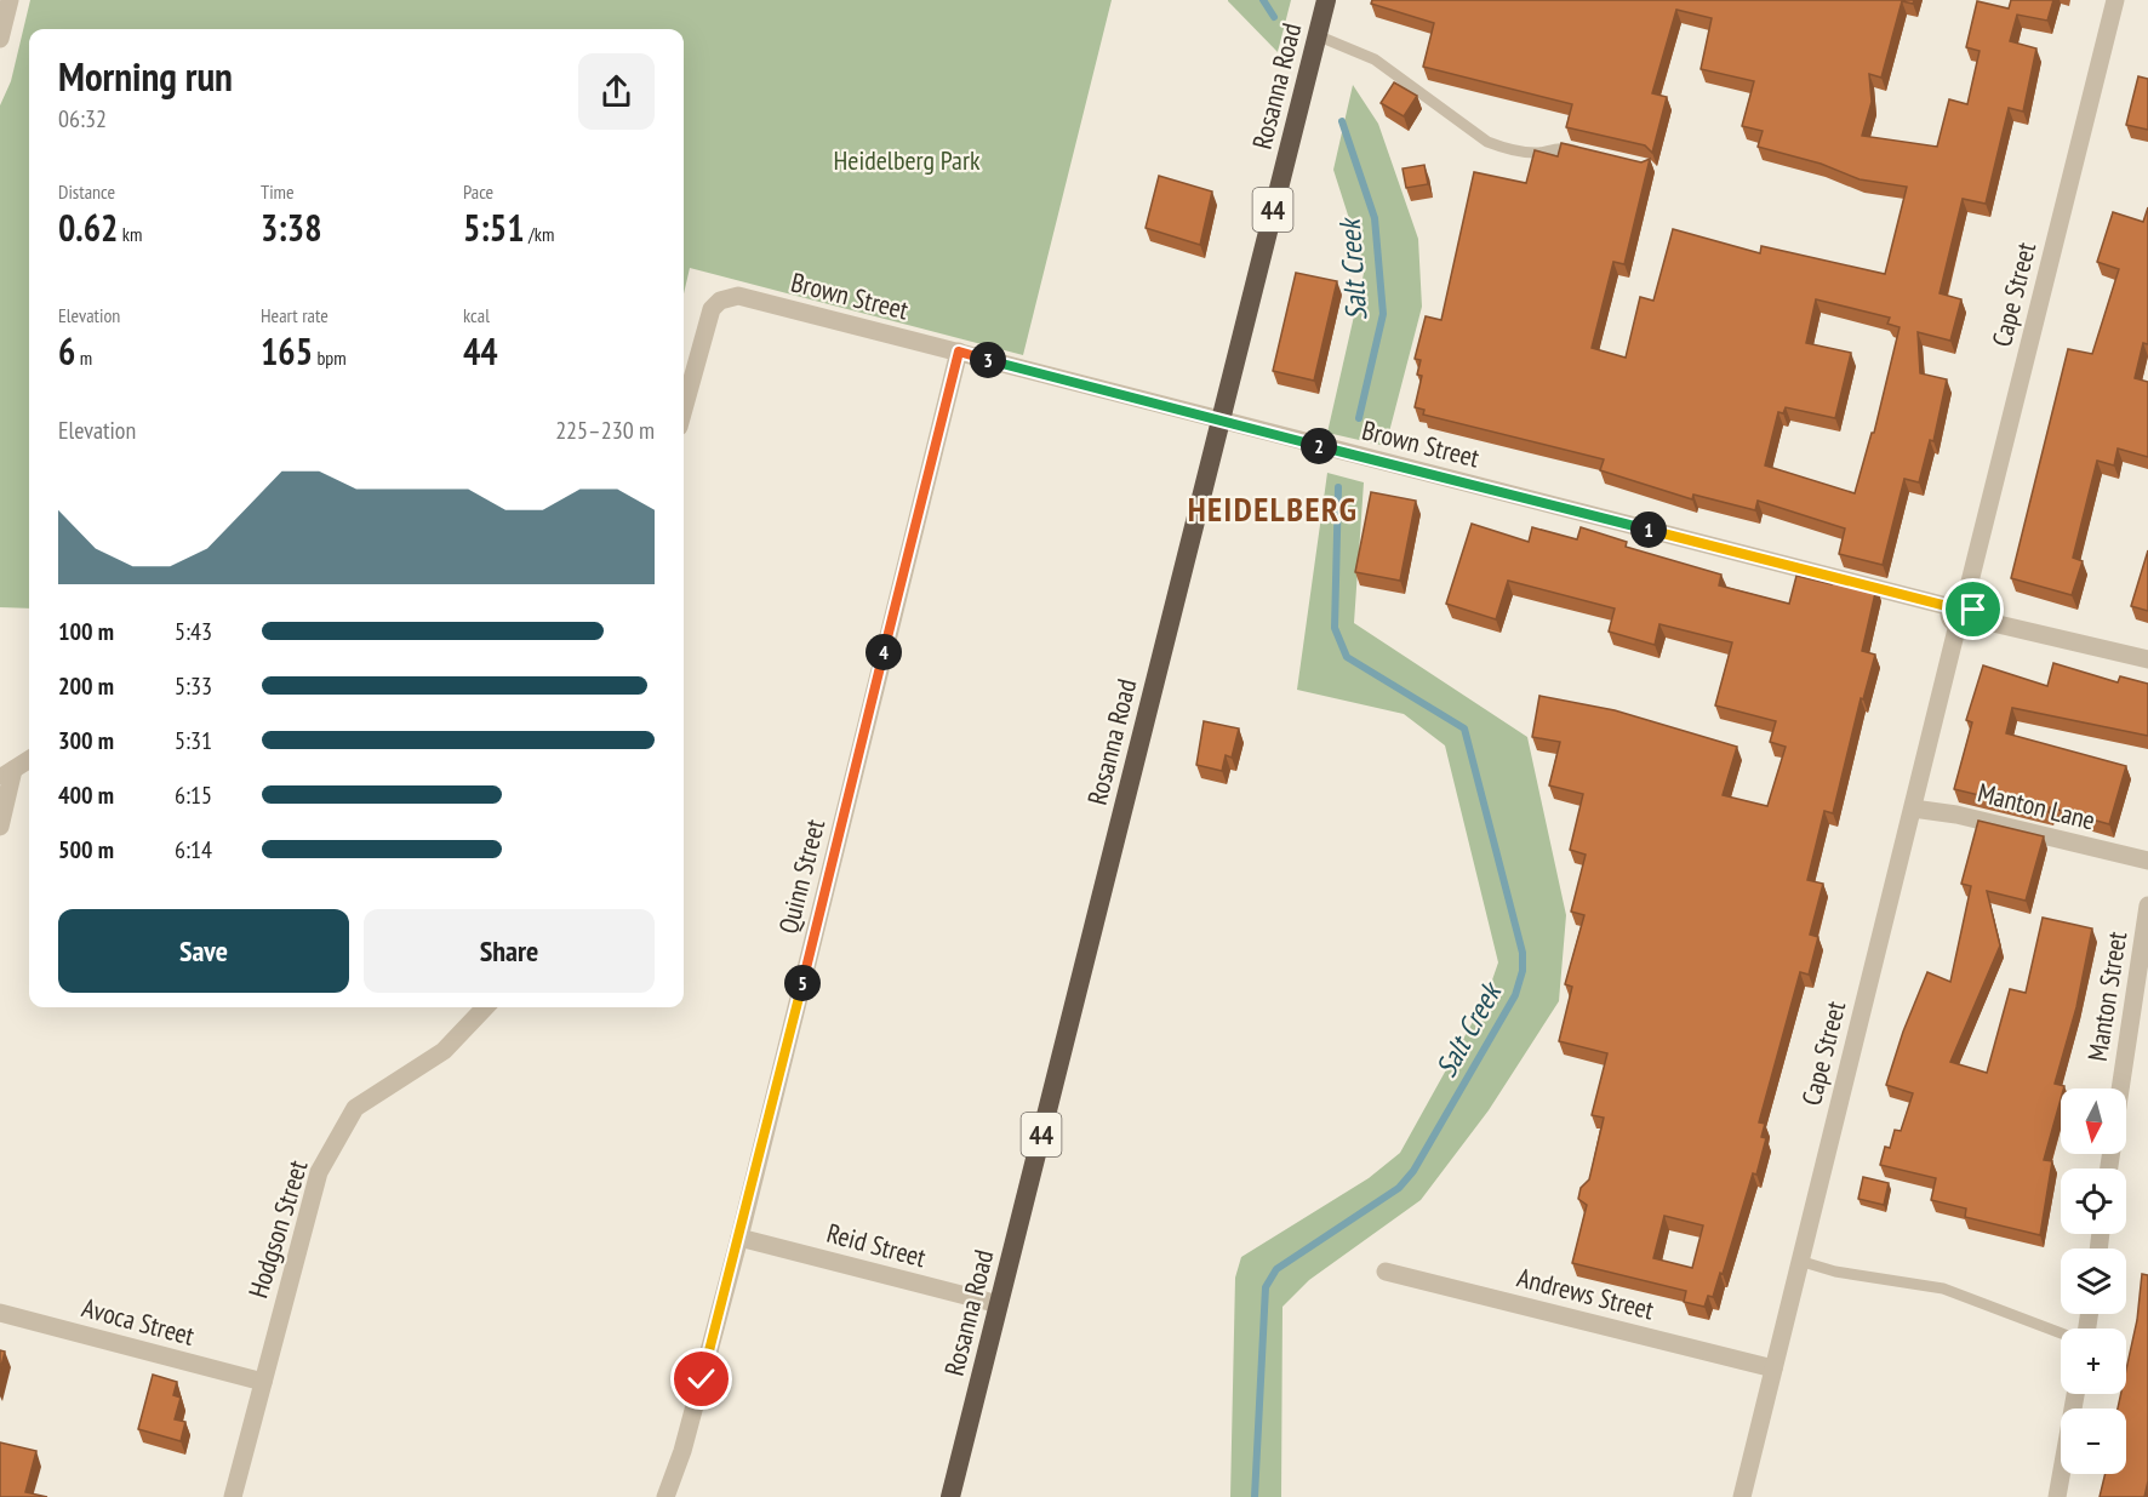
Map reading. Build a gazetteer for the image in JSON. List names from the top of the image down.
{
  "streets": {
    "highway": ["Rosanna Road", "44"],
    "street": [
      "Cape Street",
      "Brown Street",
      "Manton Lane",
      "Quinn Street",
      "Manton Street",
      "Hodgson Street",
      "Reid Street",
      "Andrews Street",
      "Avoca Street"
    ]
  },
  "crossings": [
    ["Rosanna Road", "Brown Street"],
    ["Rosanna Road", "Reid Street"],
    ["Cape Street", "Brown Street"],
    ["Cape Street", "Manton Lane"],
    ["Cape Street", "Andrews Street"],
    ["Brown Street", "Quinn Street"],
    ["Quinn Street", "Reid Street"],
    ["Hodgson Street", "Avoca Street"]
  ],
  "districts": ["HEIDELBERG"],
  "water": ["Salt Creek"],
  "parks": ["Heidelberg Park"],
  "north": "bottom",
  "page": {
    "heading": ["Morning run", "06:32"],
    "stats": [
      ["Distance", "0.62 km"],
      ["Time", "3:38"],
      ["Pace", "5:51 /km"],
      ["Elevation", "6 m"],
      ["Heart rate", "165 bpm"],
      ["kcal", "44"]
    ],
    "pins": [
      "3",
      "2",
      "1",
      "4",
      "5"
    ],
    "chart": ["Elevation", "225–230 m"],
    "list": [
      {
        "name": "100 m",
        "note": "5:43"
      },
      {
        "name": "200 m",
        "note": "5:33"
      },
      {
        "name": "300 m",
        "note": "5:31"
      },
      {
        "name": "400 m",
        "note": "6:15"
      },
      {
        "name": "500 m",
        "note": "6:14"
      }
    ],
    "buttons": ["Save", "Share"],
    "map_buttons": ["+", "−"]
  }
}
